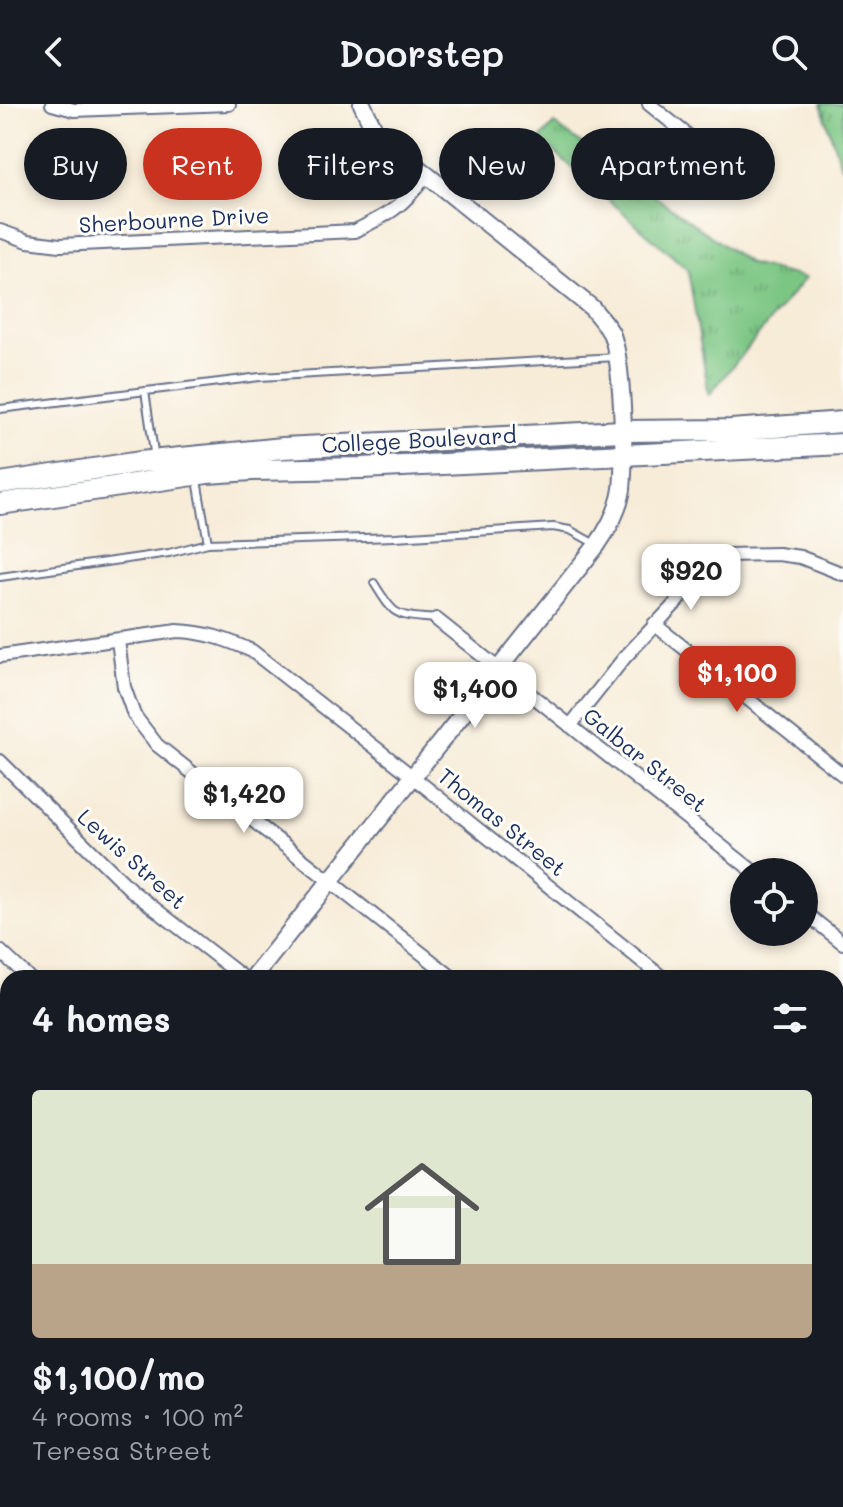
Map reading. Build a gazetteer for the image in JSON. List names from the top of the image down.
{
  "streets": {
    "main road": ["College Boulevard"],
    "street": [
      "Sherbourne Drive",
      "Galbar Street",
      "Thomas Street",
      "Lewis Street"
    ]
  },
  "page": {
    "header": "Doorstep",
    "chip": [
      "Buy",
      "Rent",
      "Filters",
      "New",
      "Apartment"
    ],
    "price": [
      "$920",
      "$1,100",
      "$1,400",
      "$1,420"
    ],
    "heading": "4 homes",
    "list": [
      {
        "name": "$1,100/mo",
        "note": "4 rooms · 100 m² · Teresa Street"
      }
    ]
  }
}
